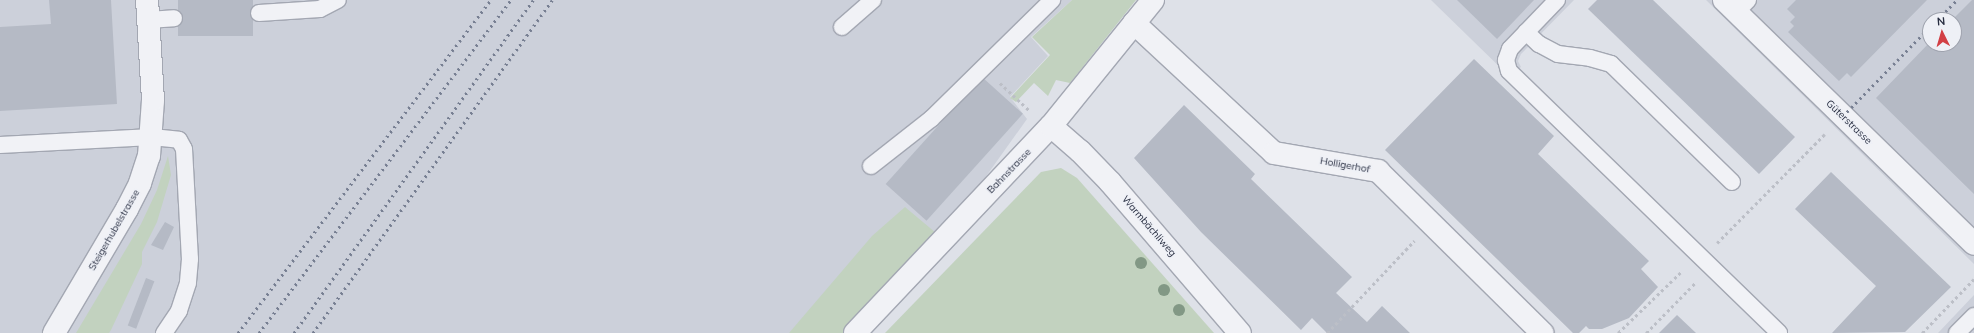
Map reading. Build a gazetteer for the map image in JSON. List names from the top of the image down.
{
  "streets": {
    "street": [
      "Güterstrasse",
      "Holligerhof",
      "Bahnstrasse",
      "Warmbächliweg",
      "Steigerhubelstrasse"
    ]
  },
  "crossings": [
    ["Holligerhof", "Bahnstrasse"],
    ["Bahnstrasse", "Warmbächliweg"]
  ],
  "north": "top"
}
